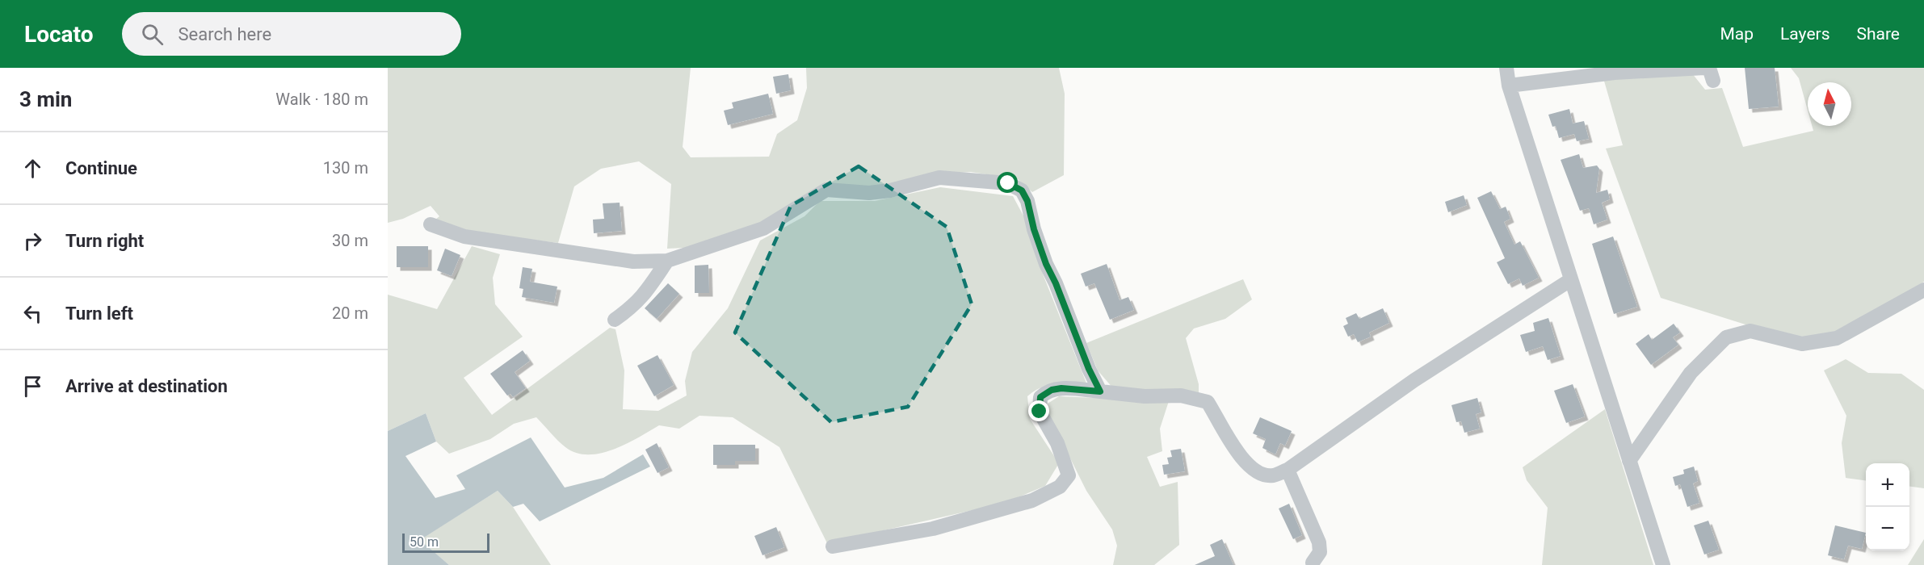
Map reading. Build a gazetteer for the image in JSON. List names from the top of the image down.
{
  "scale_bar": "50 m",
  "north": "top",
  "page": {
    "header": "Locato",
    "search": "Search here",
    "nav": ["Map", "Layers", "Share"],
    "heading": ["3 min", "Walk · 180 m"],
    "list": [
      ["Continue", "130 m"],
      ["Turn right", "30 m"],
      ["Turn left", "20 m"],
      "Arrive at destination"
    ],
    "map_buttons": ["+", "−"],
    "scale": "50 m"
  }
}
